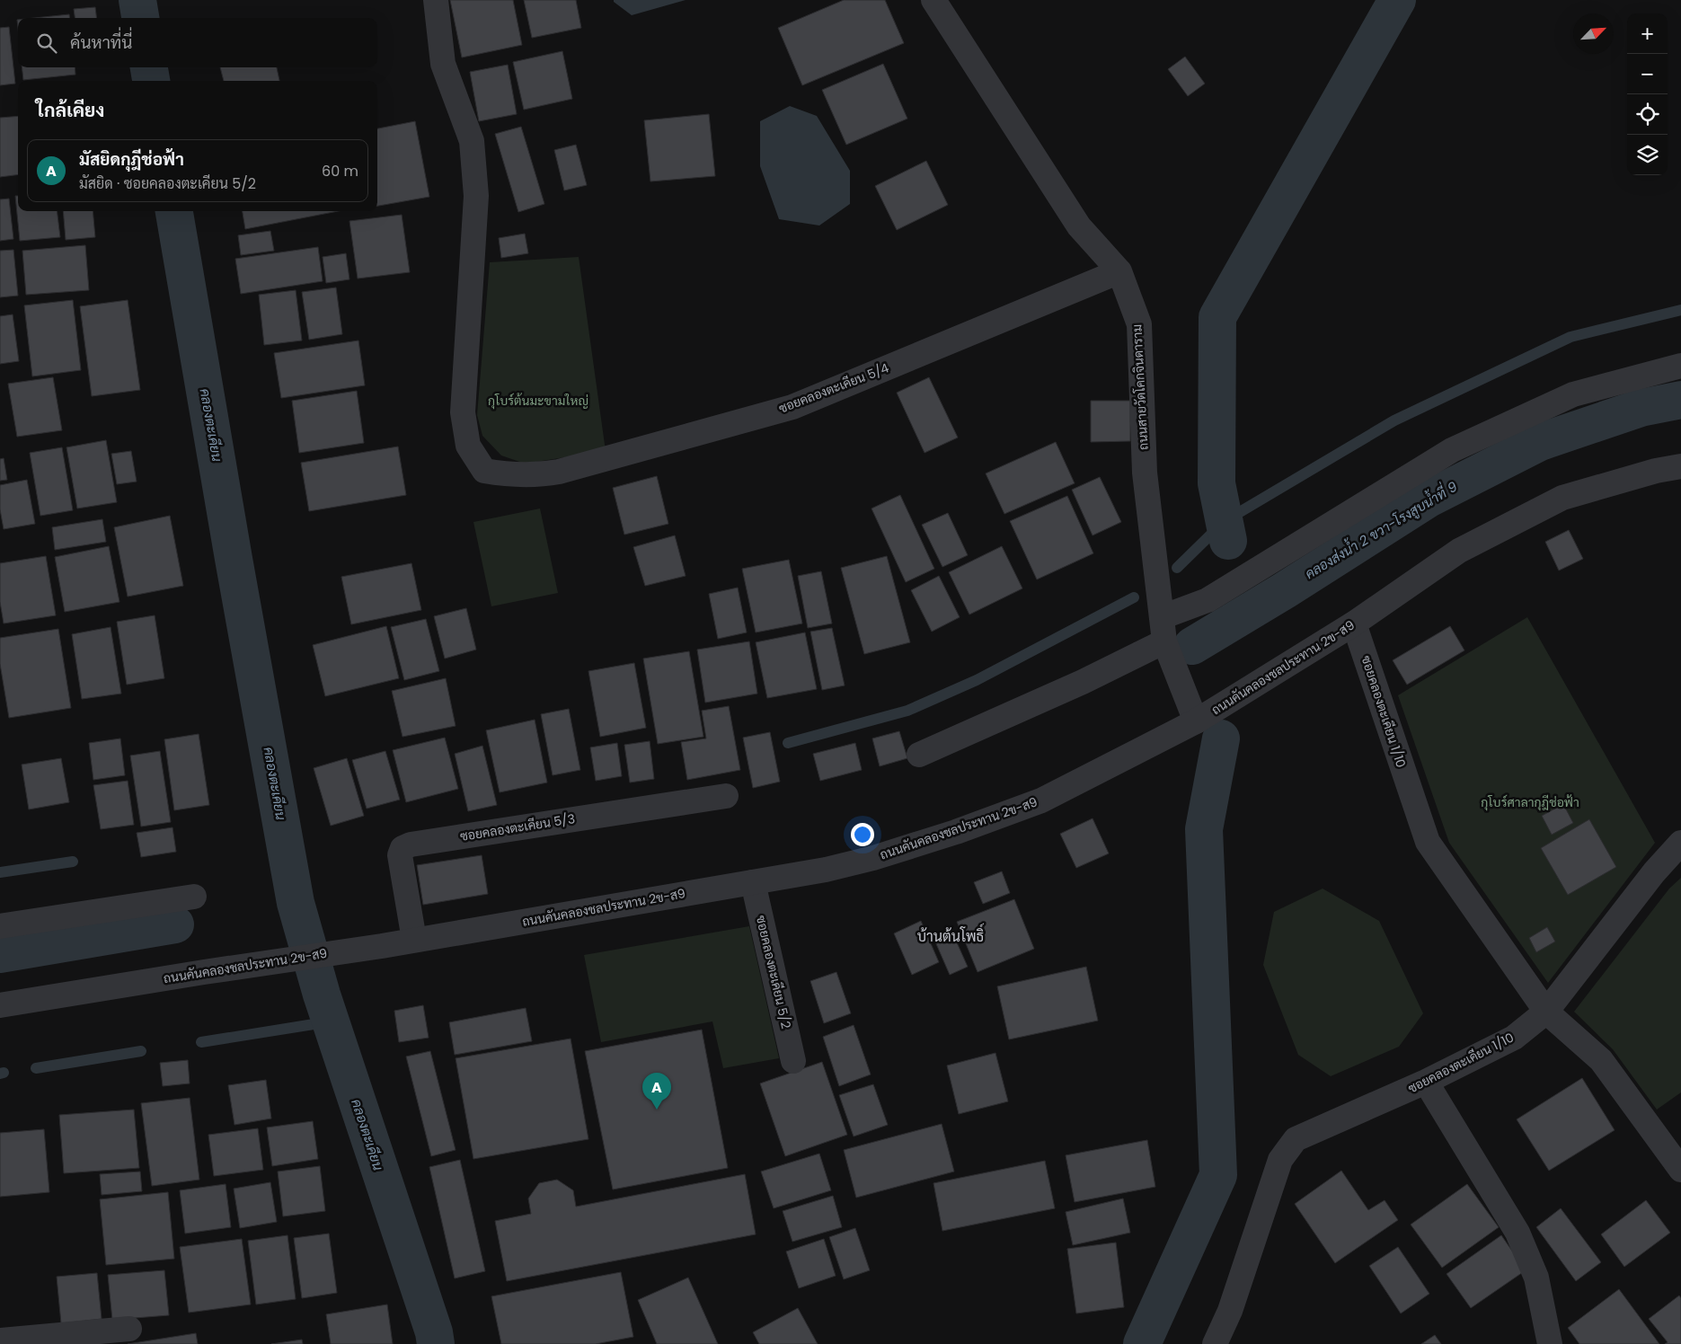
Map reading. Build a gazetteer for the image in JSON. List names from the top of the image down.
{
  "streets": {
    "street": [
      "ถนนสายวัดโคกจินดาราม",
      "ซอยคลองตะเคียน 5/4",
      "ถนนคันคลองชลประทาน 2ข-ส9",
      "ซอยคลองตะเคียน 1/10",
      "ซอยคลองตะเคียน 5/3",
      "ซอยคลองตะเคียน 5/2"
    ]
  },
  "crossings": [
    ["ถนนสายวัดโคกจินดาราม", "ซอยคลองตะเคียน 5/4"],
    ["ถนนสายวัดโคกจินดาราม", "ถนนคันคลองชลประทาน 2ข-ส9"],
    ["ถนนคันคลองชลประทาน 2ข-ส9", "ซอยคลองตะเคียน 1/10"],
    ["ถนนคันคลองชลประทาน 2ข-ส9", "ซอยคลองตะเคียน 5/3"],
    ["ถนนคันคลองชลประทาน 2ข-ส9", "ซอยคลองตะเคียน 5/2"]
  ],
  "districts": ["บ้านต้นโพธิ์"],
  "water": ["คลองตะเคียน", "คลองส่งน้ำ 2 ขวา-โรงสูบน้ำที่ 9"],
  "parks": ["กุโบร์ต้นมะขามใหญ่", "กุโบร์ศาลากุฎีช่อฟ้า"],
  "north": "top right",
  "page": {
    "map_buttons": ["+", "−"],
    "search": "ค้นหาที่นี่",
    "heading": "ใกล้เคียง",
    "list": [
      {
        "mark": "A",
        "name": "มัสยิดกุฎีช่อฟ้า",
        "note": "มัสยิด · ซอยคลองตะเคียน 5/2",
        "value": "60 m"
      }
    ],
    "pins": "A"
  }
}
